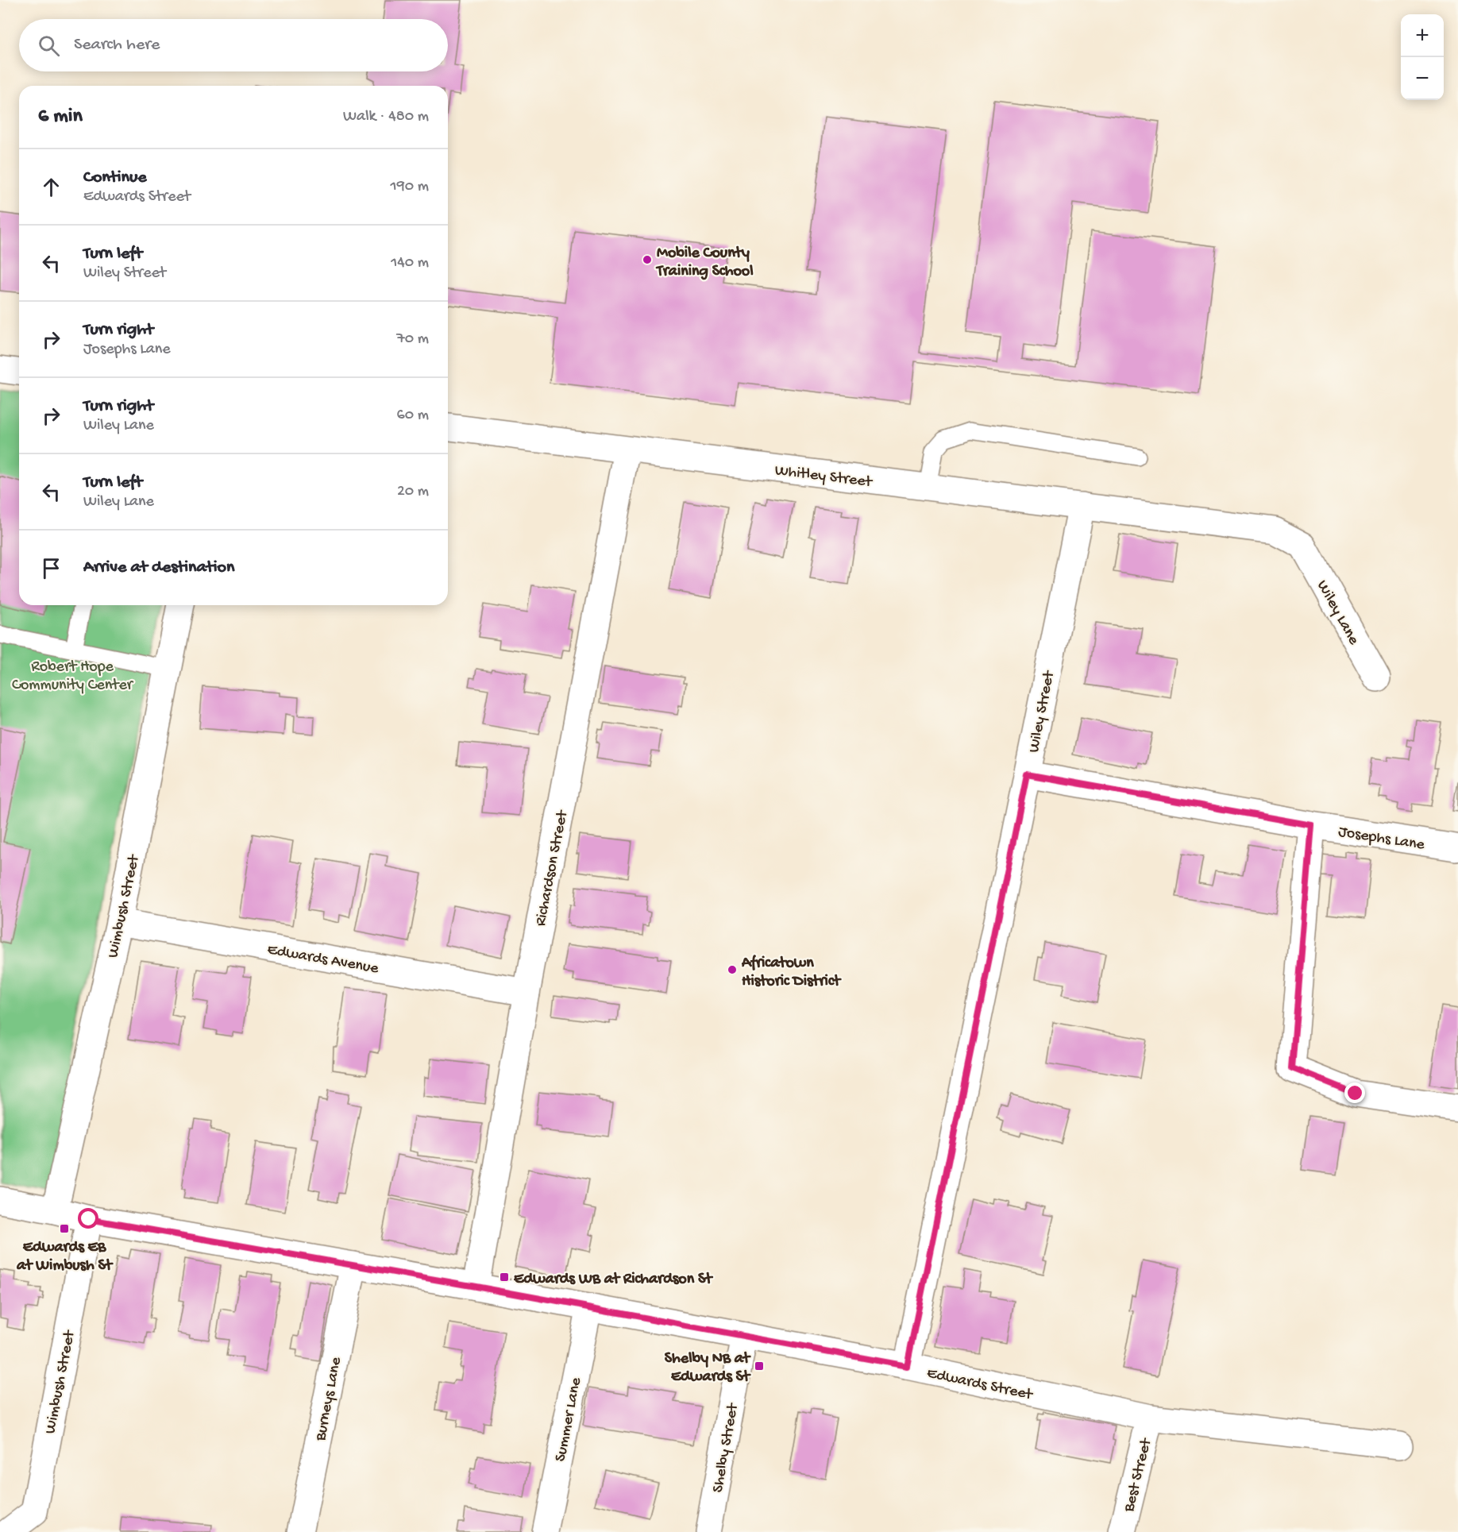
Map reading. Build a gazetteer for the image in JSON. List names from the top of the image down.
{
  "streets": {
    "street": [
      "Whitley Street",
      "Wiley Lane",
      "Wiley Street",
      "Josephs Lane",
      "Richardson Street",
      "Wimbush Street",
      "Edwards Avenue",
      "Edwards Street",
      "Burneys Lane",
      "Summer Lane",
      "Shelby Street",
      "Best Street"
    ]
  },
  "crossings": [
    ["Whitley Street", "Wiley Lane"],
    ["Whitley Street", "Wiley Street"],
    ["Whitley Street", "Richardson Street"],
    ["Wiley Street", "Josephs Lane"],
    ["Wiley Street", "Edwards Street"],
    ["Richardson Street", "Edwards Avenue"],
    ["Richardson Street", "Edwards Street"],
    ["Wimbush Street", "Edwards Avenue"],
    ["Wimbush Street", "Edwards Street"],
    ["Edwards Street", "Burneys Lane"],
    ["Edwards Street", "Summer Lane"],
    ["Edwards Street", "Shelby Street"],
    ["Edwards Street", "Best Street"]
  ],
  "parks": ["Robert Hope Community Center"],
  "places": {
    "other": ["Mobile County Training School", "Africatown Historic District"],
    "transit": ["Edwards EB at Wimbush St", "Edwards WB at Richardson St", "Shelby NB at Edwards St"]
  },
  "page": {
    "map_buttons": ["+", "−"],
    "search": "Search here",
    "heading": ["6 min", "Walk · 480 m"],
    "list": [
      ["Continue", "Edwards Street", "190 m"],
      ["Turn left", "Wiley Street", "140 m"],
      ["Turn right", "Josephs Lane", "70 m"],
      ["Turn right", "Wiley Lane", "60 m"],
      ["Turn left", "Wiley Lane", "20 m"],
      "Arrive at destination"
    ]
  }
}
